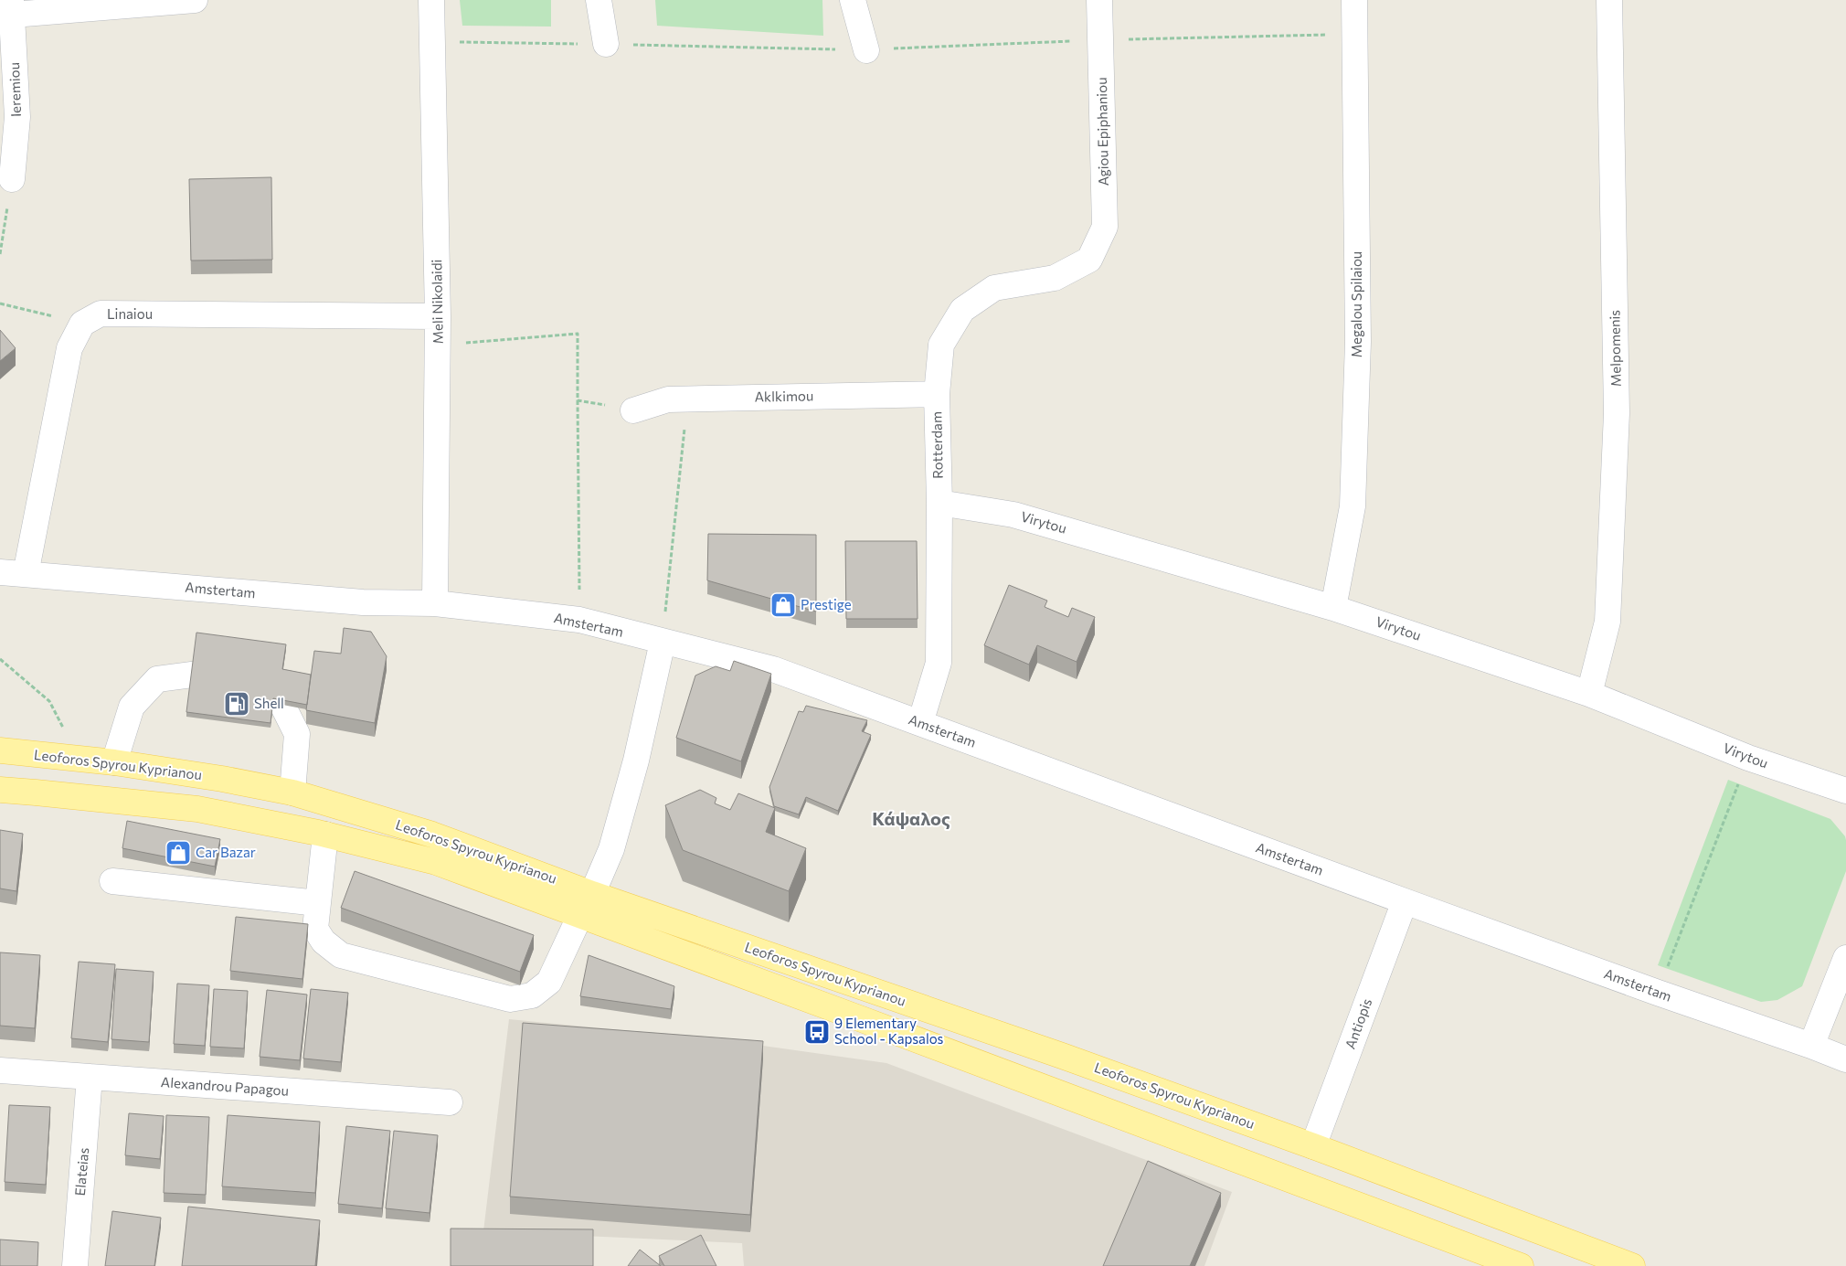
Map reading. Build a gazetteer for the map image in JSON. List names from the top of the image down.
{
  "streets": {
    "main road": ["Leoforos Spyrou Kyprianou"],
    "street": [
      "Ieremiou",
      "Agiou Epiphaniou",
      "Meli Nikolaidi",
      "Megalou Spilaiou",
      "Linaiou",
      "Melpomenis",
      "Aklkimou",
      "Rotterdam",
      "Virytou",
      "Amstertam",
      "Antiopis",
      "Alexandrou Papagou",
      "Elateias"
    ]
  },
  "crossings": [
    ["Agiou Epiphaniou", "Rotterdam"],
    ["Meli Nikolaidi", "Linaiou"],
    ["Meli Nikolaidi", "Amstertam"],
    ["Megalou Spilaiou", "Virytou"],
    ["Melpomenis", "Virytou"],
    ["Aklkimou", "Rotterdam"],
    ["Rotterdam", "Virytou"],
    ["Rotterdam", "Amstertam"],
    ["Amstertam", "Antiopis"],
    ["Leoforos Spyrou Kyprianou", "Antiopis"],
    ["Alexandrou Papagou", "Elateias"]
  ],
  "districts": ["Κάψαλος"],
  "places": {
    "shop": ["Prestige", "Car Bazar"],
    "fuel station": ["Shell"],
    "bus stop": ["9 Elementary School - Kapsalos"]
  }
}
